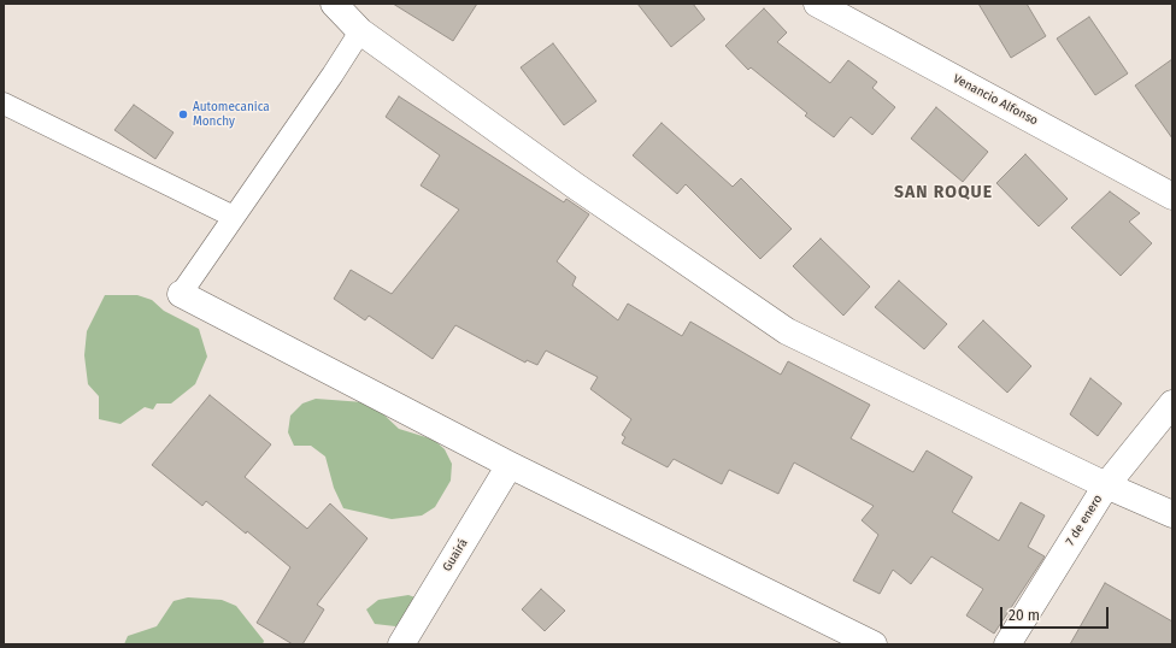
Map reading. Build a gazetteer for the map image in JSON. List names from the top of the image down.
{
  "streets": {
    "street": ["Venancio Alfonso", "7 de enero", "Guairá"]
  },
  "districts": ["SAN ROQUE"],
  "places": ["Automecanica Monchy"],
  "scale_bar": "20 m"
}
